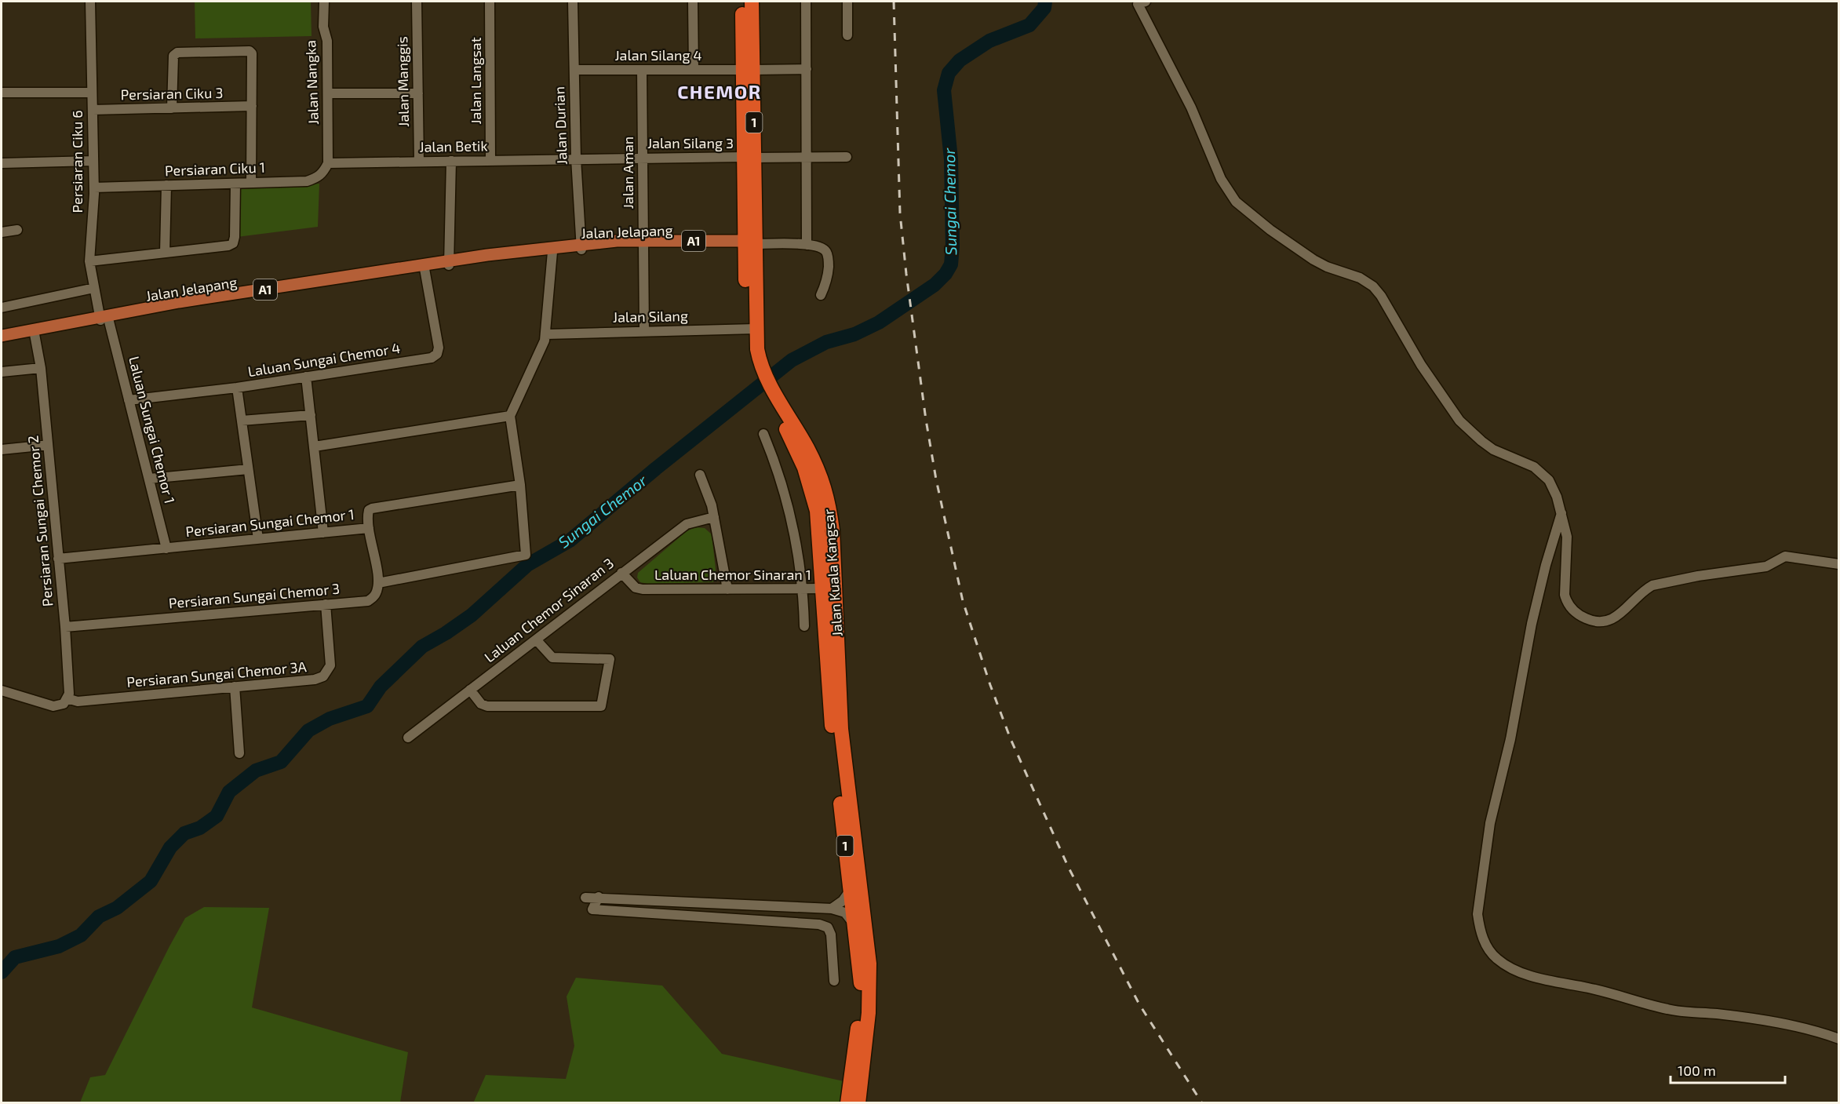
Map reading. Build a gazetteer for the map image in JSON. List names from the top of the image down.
{
  "streets": {
    "highway": ["1", "Jalan Kuala Kangsar"],
    "main road": ["Jalan Jelapang", "A1"],
    "street": [
      "Jalan Silang 4",
      "Jalan Langsat",
      "Jalan Manggis",
      "Jalan Nangka",
      "Persiaran Ciku 3",
      "Jalan Durian",
      "Jalan Silang 3",
      "Jalan Betik",
      "Persiaran Ciku 6",
      "Persiaran Ciku 1",
      "Jalan Aman",
      "Jalan Silang",
      "Laluan Sungai Chemor 4",
      "Laluan Sungai Chemor 1",
      "Persiaran Sungai Chemor 2",
      "Persiaran Sungai Chemor 1",
      "Laluan Chemor Sinaran 1",
      "Persiaran Sungai Chemor 3",
      "Laluan Chemor Sinaran 3",
      "Persiaran Sungai Chemor 3A"
    ]
  },
  "crossings": [
    ["Jalan Silang 4", "Jalan Durian"],
    ["Jalan Silang 4", "Jalan Aman"],
    ["Jalan Silang 4", "Jalan Kuala Kangsar"],
    ["Jalan Langsat", "Jalan Betik"],
    ["Jalan Manggis", "Jalan Betik"],
    ["Jalan Nangka", "Jalan Betik"],
    ["Jalan Nangka", "Persiaran Ciku 1"],
    ["Persiaran Ciku 3", "Persiaran Ciku 6"],
    ["Jalan Durian", "Jalan Silang 3"],
    ["Jalan Durian", "Jalan Betik"],
    ["Jalan Durian", "Jalan Jelapang"],
    ["Jalan Silang 3", "Jalan Betik"],
    ["Jalan Silang 3", "Jalan Aman"],
    ["Jalan Silang 3", "Jalan Kuala Kangsar"],
    ["Jalan Betik", "Persiaran Ciku 1"],
    ["Persiaran Ciku 6", "Persiaran Ciku 1"],
    ["Persiaran Ciku 6", "Jalan Jelapang"],
    ["Persiaran Ciku 6", "Laluan Sungai Chemor 1"],
    ["Jalan Aman", "Jalan Jelapang"],
    ["Jalan Aman", "Jalan Silang"],
    ["Jalan Jelapang", "Laluan Sungai Chemor 4"],
    ["Jalan Jelapang", "Laluan Sungai Chemor 1"],
    ["Jalan Jelapang", "Persiaran Sungai Chemor 2"],
    ["Jalan Jelapang", "Jalan Kuala Kangsar"],
    ["Jalan Silang", "Jalan Kuala Kangsar"],
    ["Laluan Sungai Chemor 4", "Laluan Sungai Chemor 1"],
    ["Laluan Sungai Chemor 1", "Persiaran Sungai Chemor 1"],
    ["Persiaran Sungai Chemor 2", "Persiaran Sungai Chemor 1"],
    ["Persiaran Sungai Chemor 2", "Persiaran Sungai Chemor 3"],
    ["Persiaran Sungai Chemor 2", "Persiaran Sungai Chemor 3A"],
    ["Jalan Kuala Kangsar", "Laluan Chemor Sinaran 1"],
    ["Laluan Chemor Sinaran 1", "Laluan Chemor Sinaran 3"],
    ["Persiaran Sungai Chemor 3", "Persiaran Sungai Chemor 3A"]
  ],
  "districts": ["CHEMOR"],
  "water": ["Sungai Chemor"],
  "scale_bar": "100 m"
}
